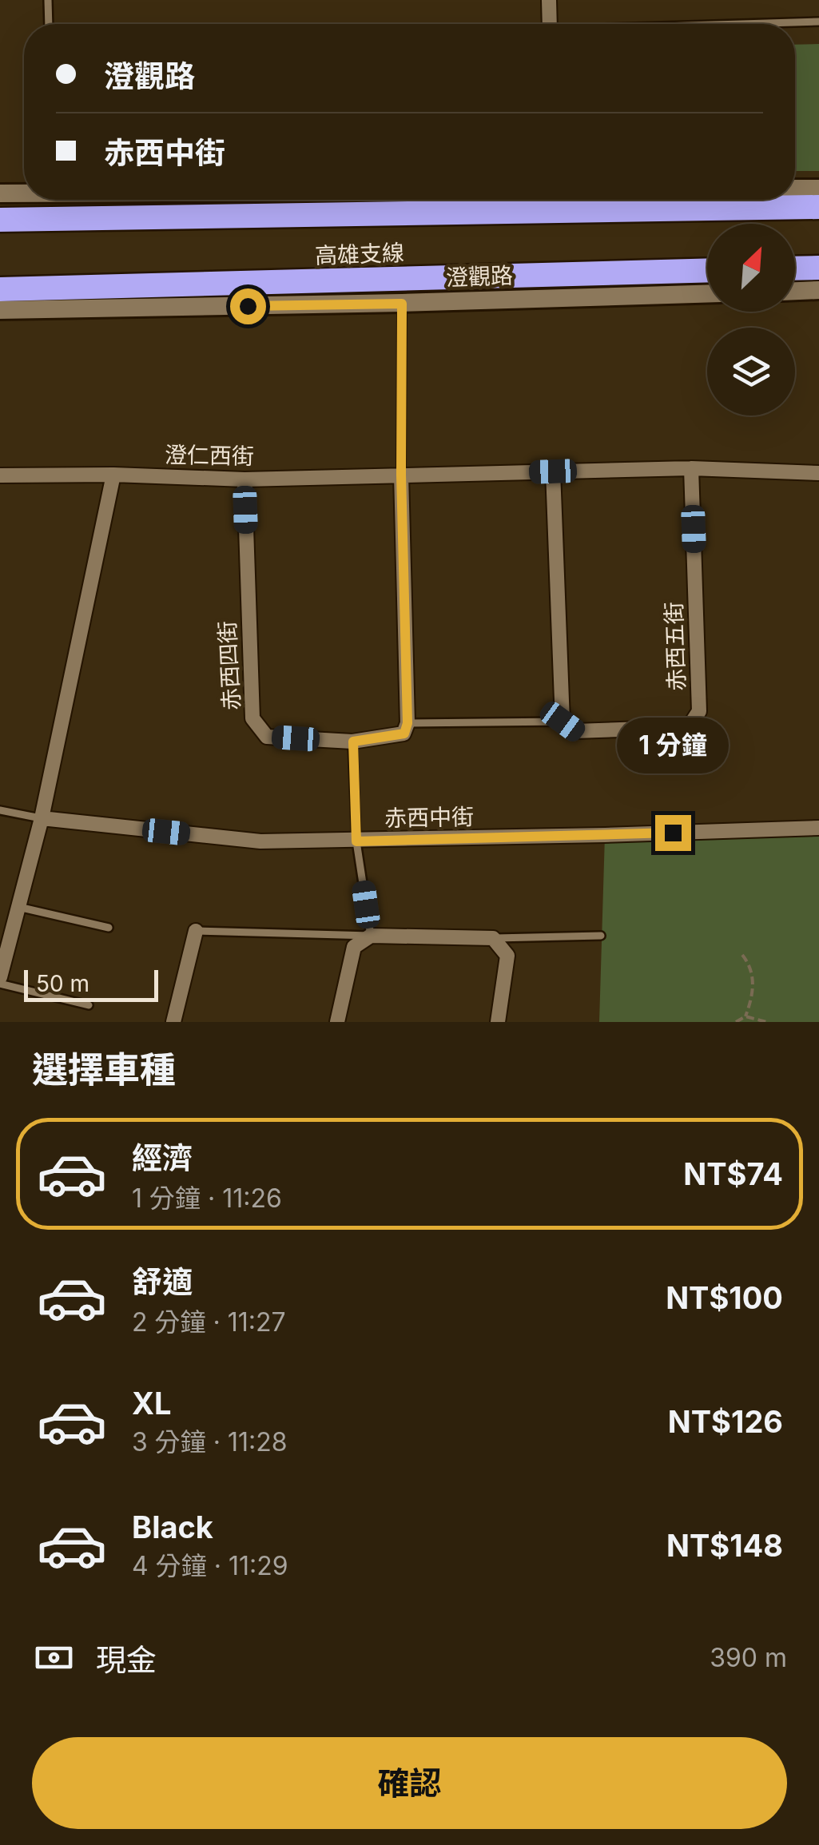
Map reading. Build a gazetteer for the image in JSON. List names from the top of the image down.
{
  "streets": {
    "highway": ["高雄支線"],
    "street": [
      "澄觀路",
      "澄仁西街",
      "赤西五街",
      "赤西四街",
      "赤西中街"
    ]
  },
  "crossings": [
    ["澄仁西街", "赤西五街"],
    ["澄仁西街", "赤西四街"]
  ],
  "scale_bar": "50 m",
  "north": "top right",
  "page": {
    "banner": ["澄觀路", "赤西中街"],
    "bubble": "1 分鐘",
    "scale": "50 m",
    "heading": "選擇車種",
    "list": [
      {
        "name": "經濟",
        "note": "1 分鐘 · 11:26",
        "value": "NT$74"
      },
      {
        "name": "舒適",
        "note": "2 分鐘 · 11:27",
        "value": "NT$100"
      },
      {
        "name": "XL",
        "note": "3 分鐘 · 11:28",
        "value": "NT$126"
      },
      {
        "name": "Black",
        "note": "4 分鐘 · 11:29",
        "value": "NT$148"
      }
    ],
    "pay": ["現金", "390 m"],
    "buttons": "確認"
  }
}
